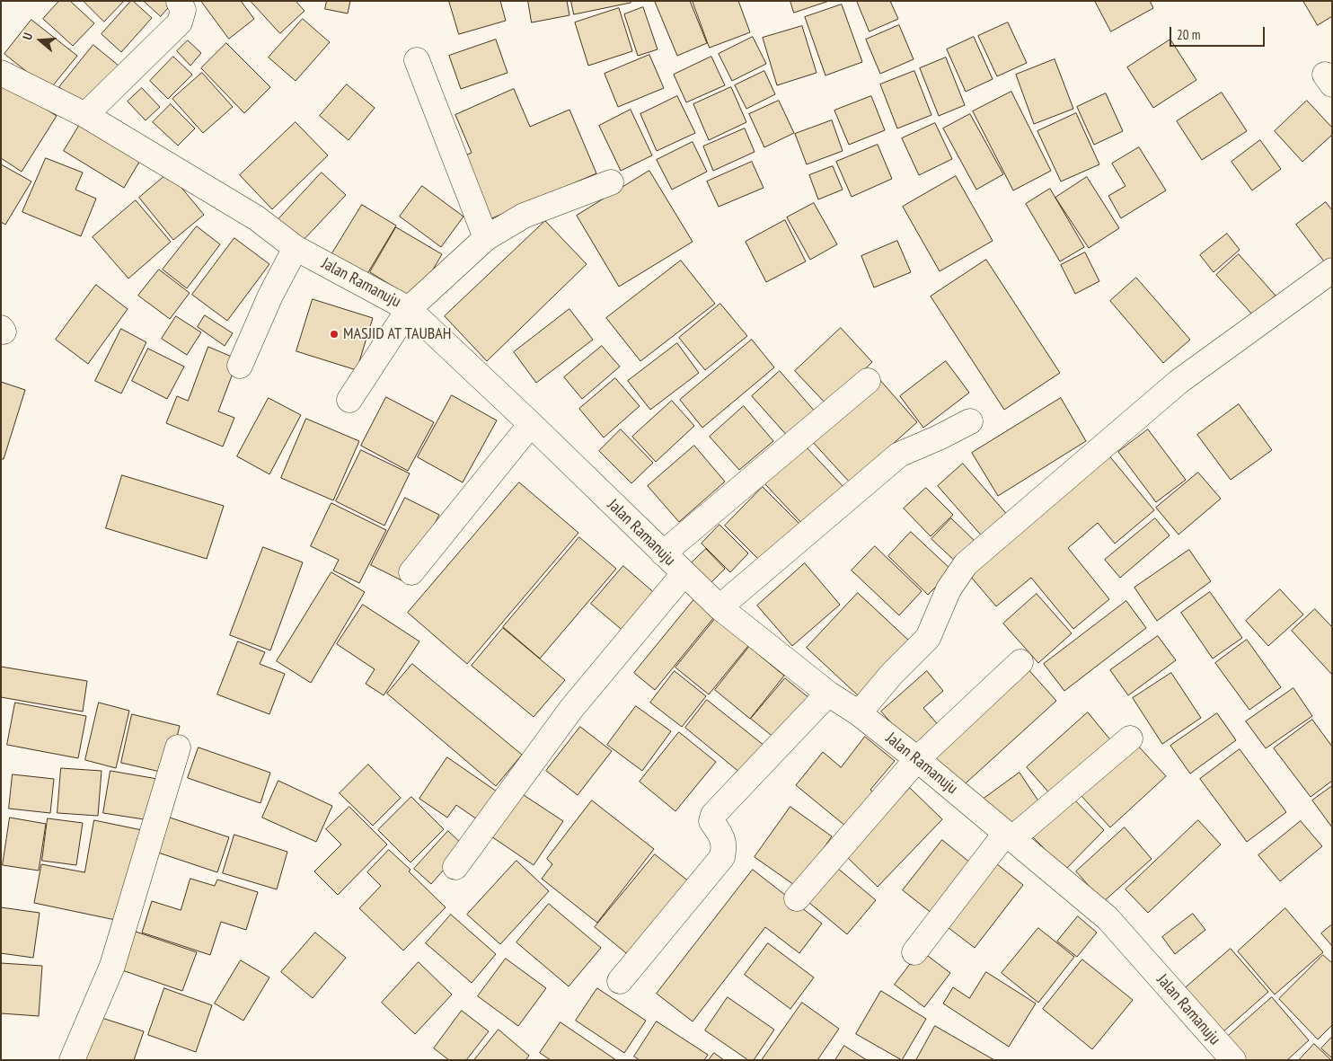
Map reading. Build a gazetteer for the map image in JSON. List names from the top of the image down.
{
  "streets": {
    "street": ["Jalan Ramanuju"]
  },
  "places": ["MASJID AT TAUBAH"],
  "scale_bar": "20 m",
  "north": "left"
}
